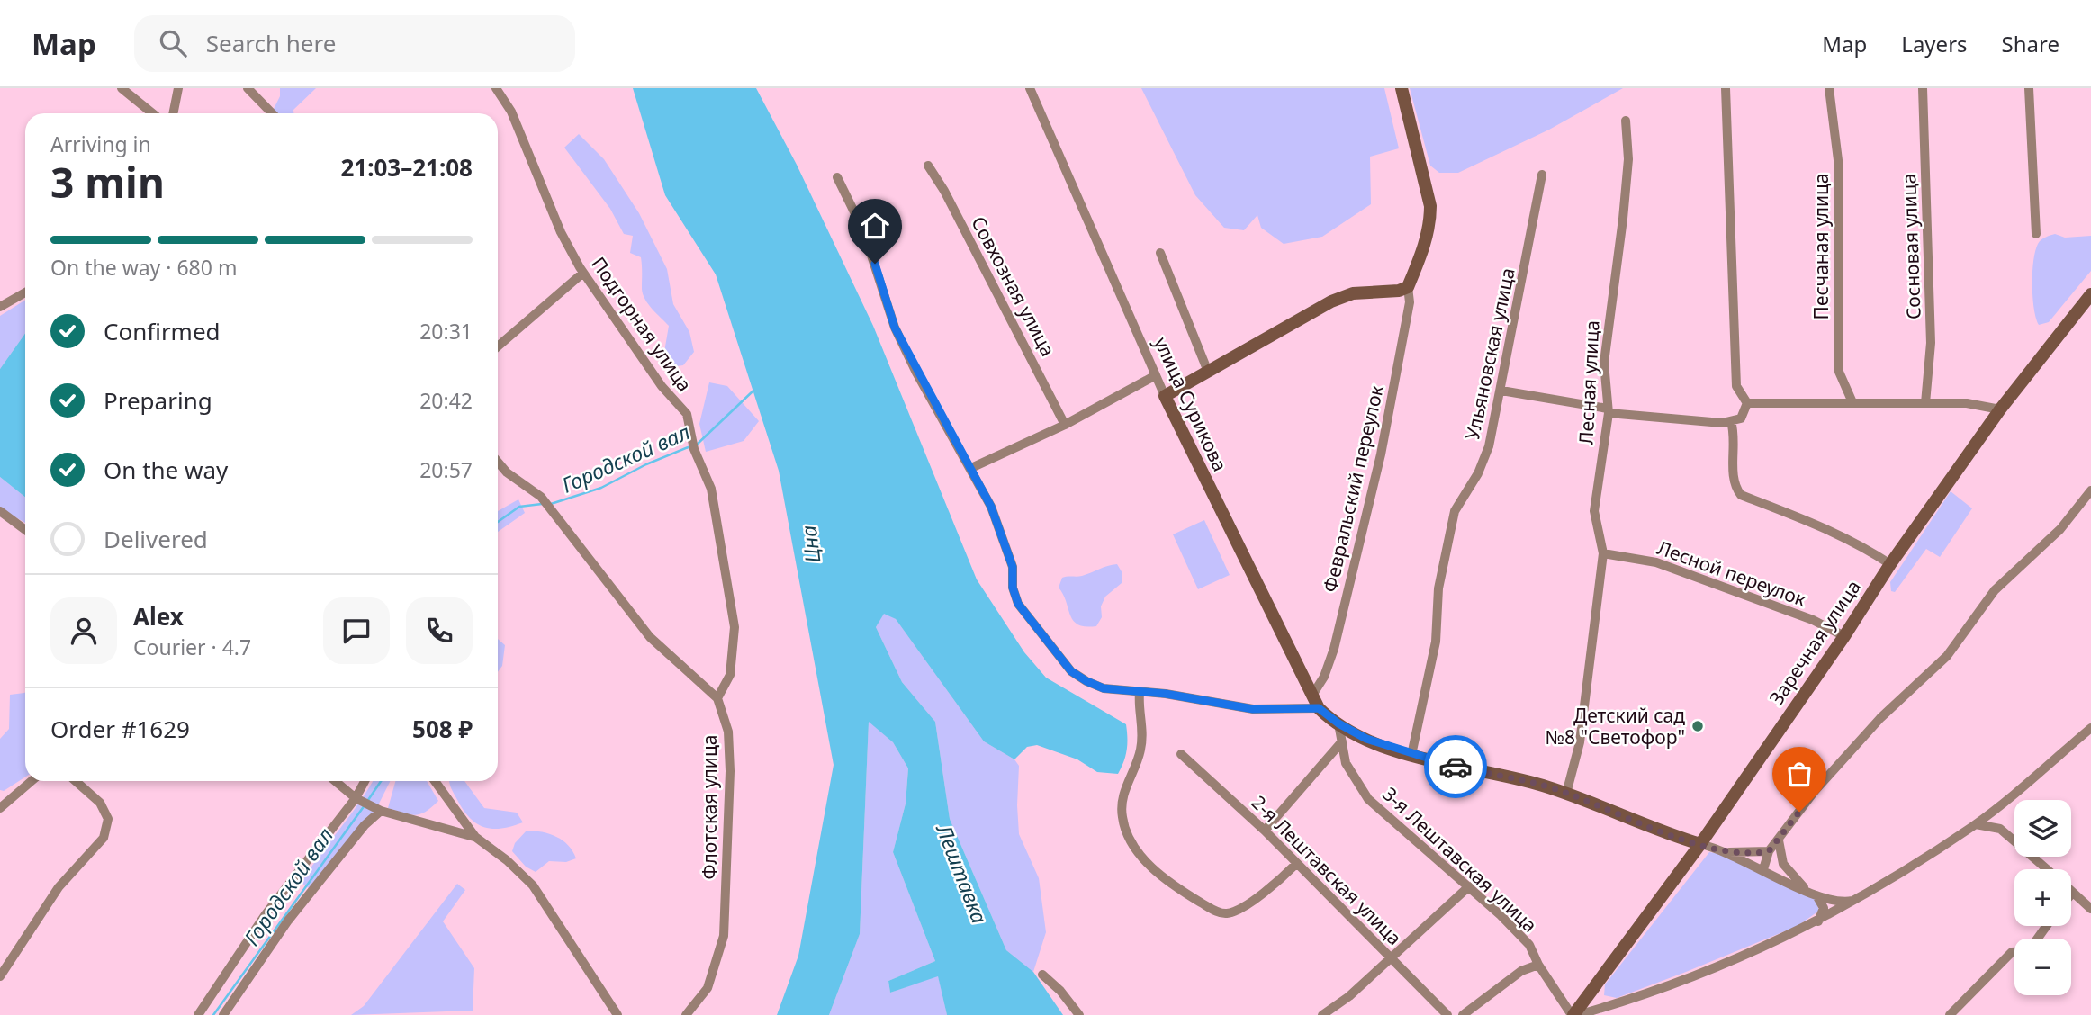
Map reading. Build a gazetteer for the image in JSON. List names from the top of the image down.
{
  "streets": {
    "street": [
      "Песчаная улица",
      "Сосновая улица",
      "Совхозная улица",
      "Подгорная улица",
      "Ульяновская улица",
      "Лесная улица",
      "улица Сурикова",
      "Февральский переулок",
      "Лесной переулок",
      "Заречная улица",
      "Флотская улица",
      "3-я Лештавская улица",
      "2-я Лештавская улица"
    ]
  },
  "crossings": [
    ["Подгорная улица", "Флотская улица"],
    ["Лесная улица", "Лесной переулок"],
    ["улица Сурикова", "Февральский переулок"],
    ["Лесной переулок", "Заречная улица"]
  ],
  "water": ["Городской вал", "Цна", "Лештавка"],
  "places": ["Детский сад №8 \"Светофор\""],
  "page": {
    "header": "Map",
    "search": "Search here",
    "nav": ["Map", "Layers", "Share"],
    "heading": ["3 min", "Arriving in", "21:03–21:08"],
    "panel": [
      "Alex",
      "Courier · 4.7",
      "Order #1629",
      "508 ₽"
    ],
    "bar": "On the way · 680 m",
    "list": [
      ["Confirmed", "20:31"],
      ["Preparing", "20:42"],
      ["On the way", "20:57"],
      "Delivered"
    ],
    "map_buttons": ["+", "−"]
  }
}
